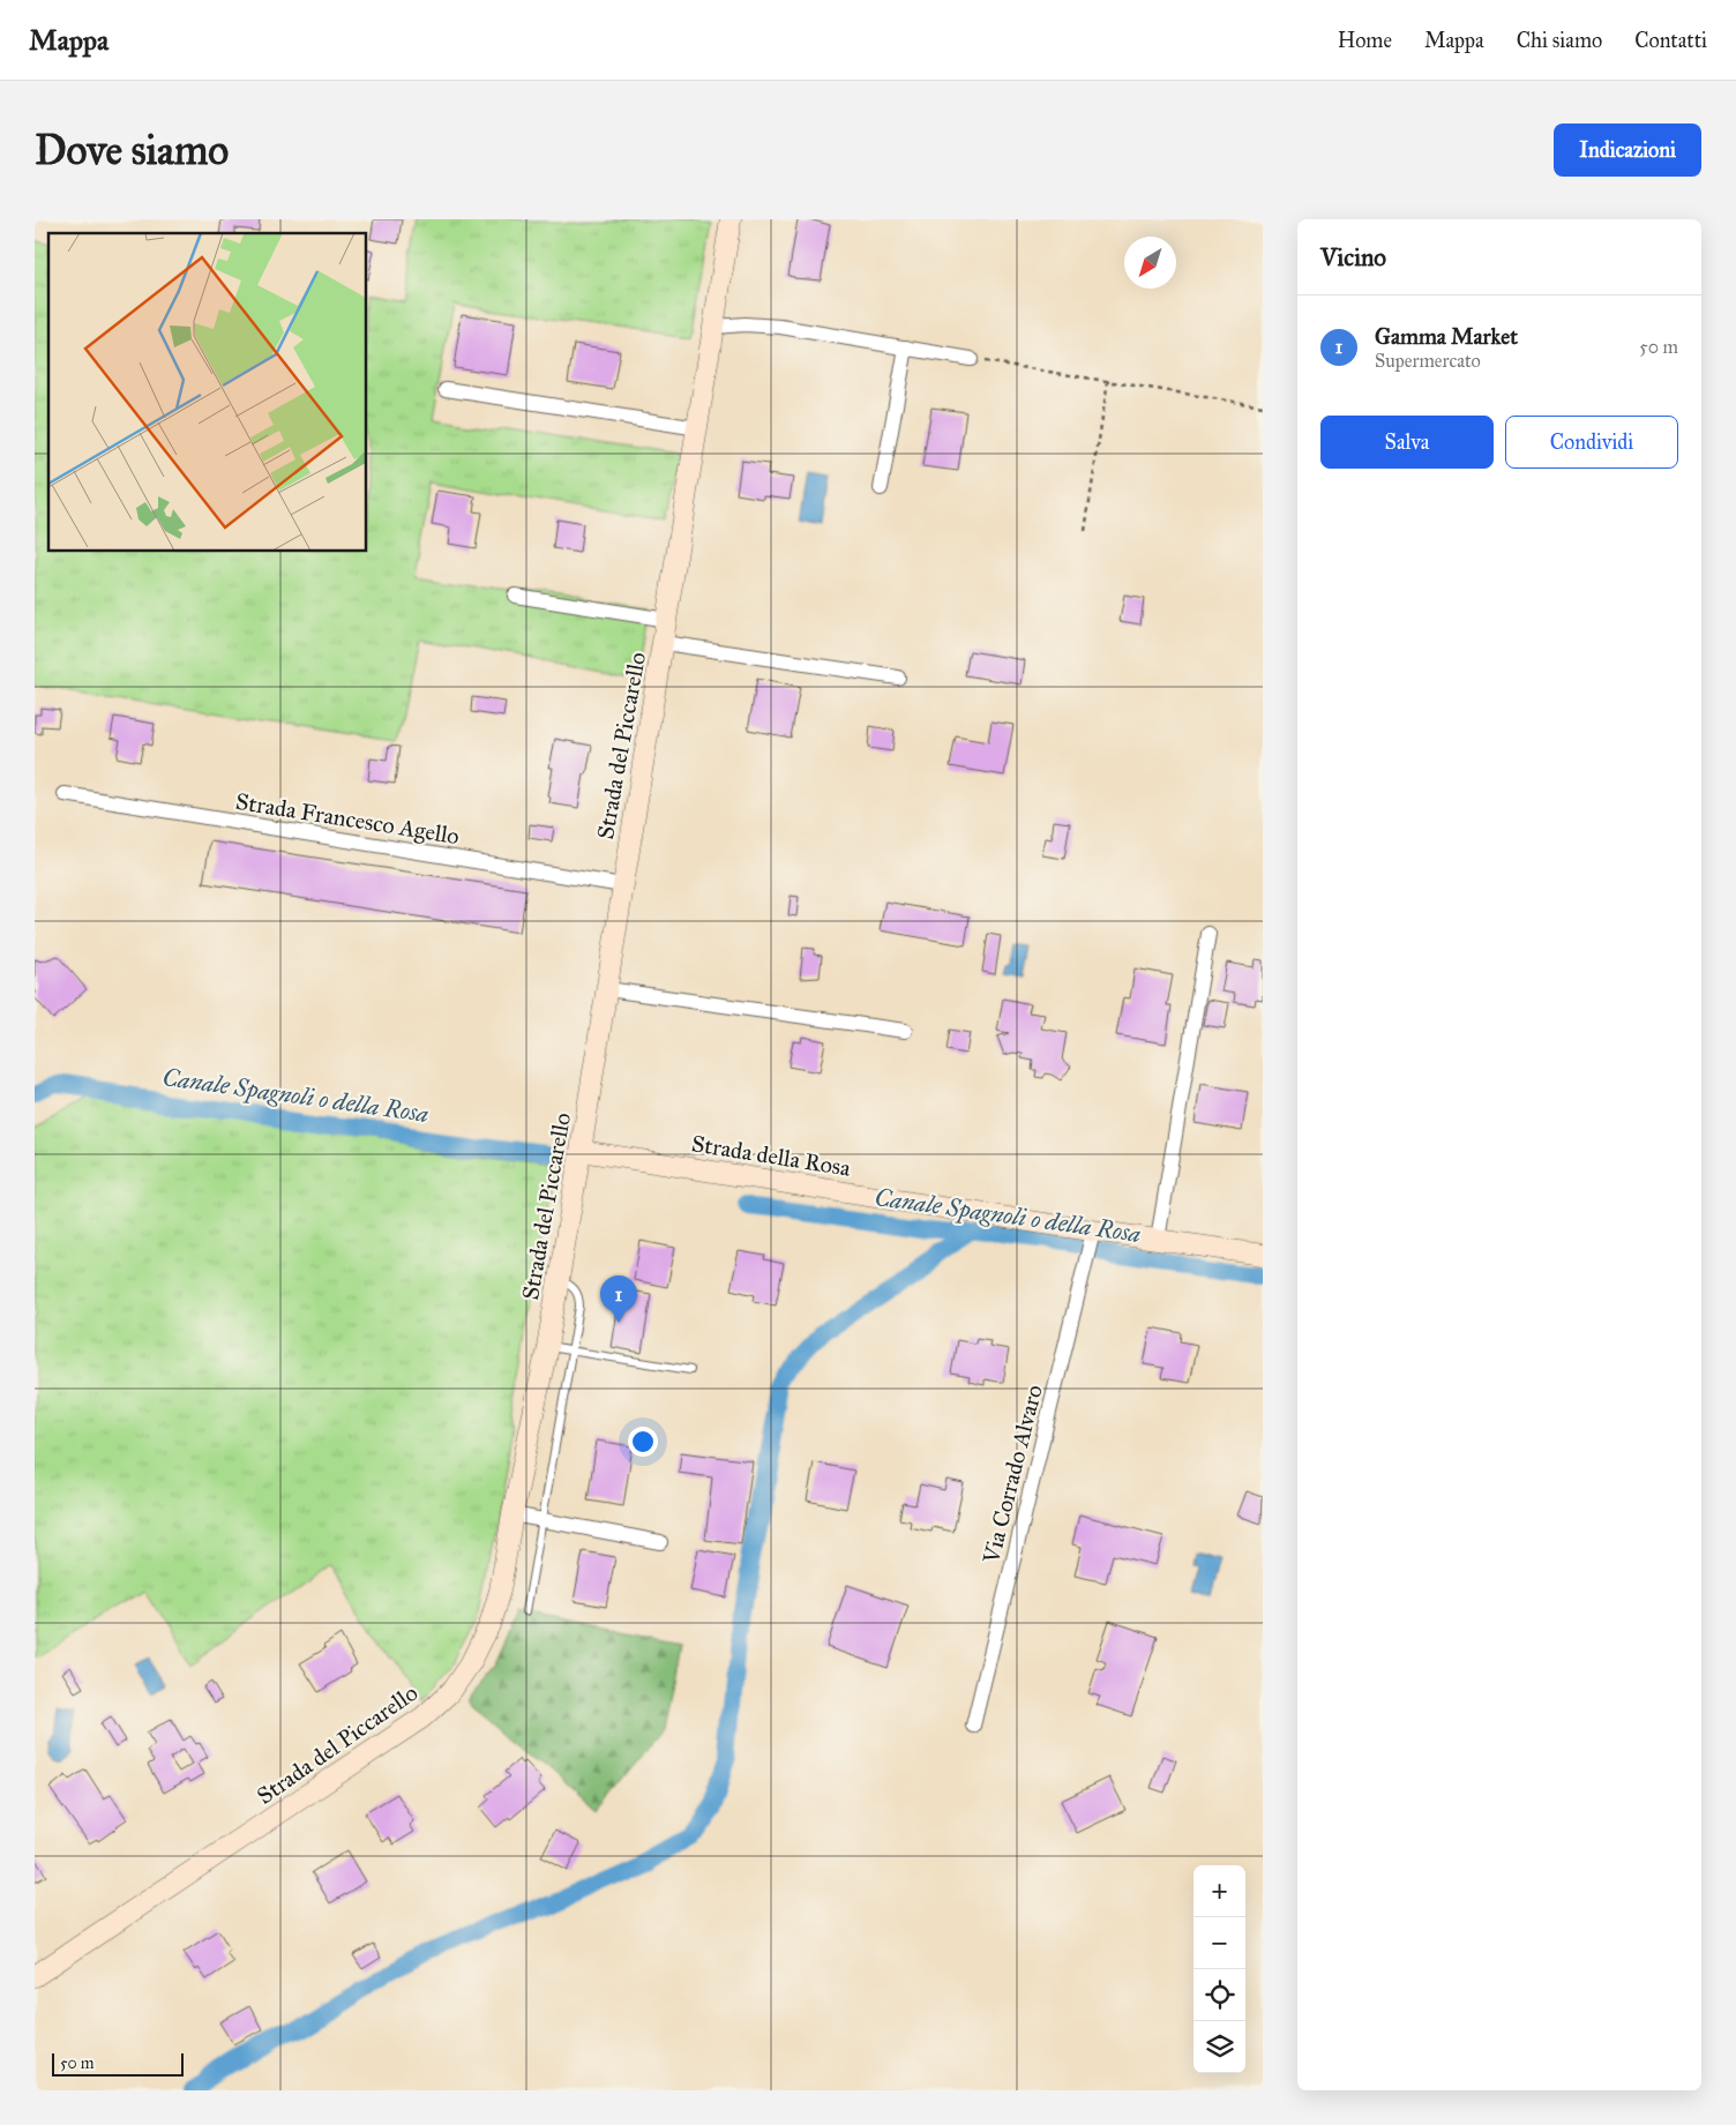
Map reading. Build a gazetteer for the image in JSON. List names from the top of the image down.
{
  "streets": {
    "street": [
      "Strada del Piccarello",
      "Strada Francesco Agello",
      "Strada della Rosa",
      "Via Corrado Alvaro"
    ]
  },
  "crossings": [
    ["Strada del Piccarello", "Strada Francesco Agello"],
    ["Strada del Piccarello", "Strada della Rosa"],
    ["Strada della Rosa", "Via Corrado Alvaro"]
  ],
  "water": ["Canale Spagnoli o della Rosa"],
  "scale_bar": "50 m",
  "north": "bottom left",
  "page": {
    "header": "Mappa",
    "nav": [
      "Home",
      "Mappa",
      "Chi siamo",
      "Contatti"
    ],
    "buttons": [
      "Indicazioni",
      ["Salva", "Condividi"]
    ],
    "title": "Dove siamo",
    "heading": "Vicino",
    "list": [
      {
        "mark": "1",
        "name": "Gamma Market",
        "note": "Supermercato",
        "value": "50 m"
      }
    ],
    "pins": "1",
    "map_buttons": ["+", "−"],
    "scale": "50 m"
  }
}
